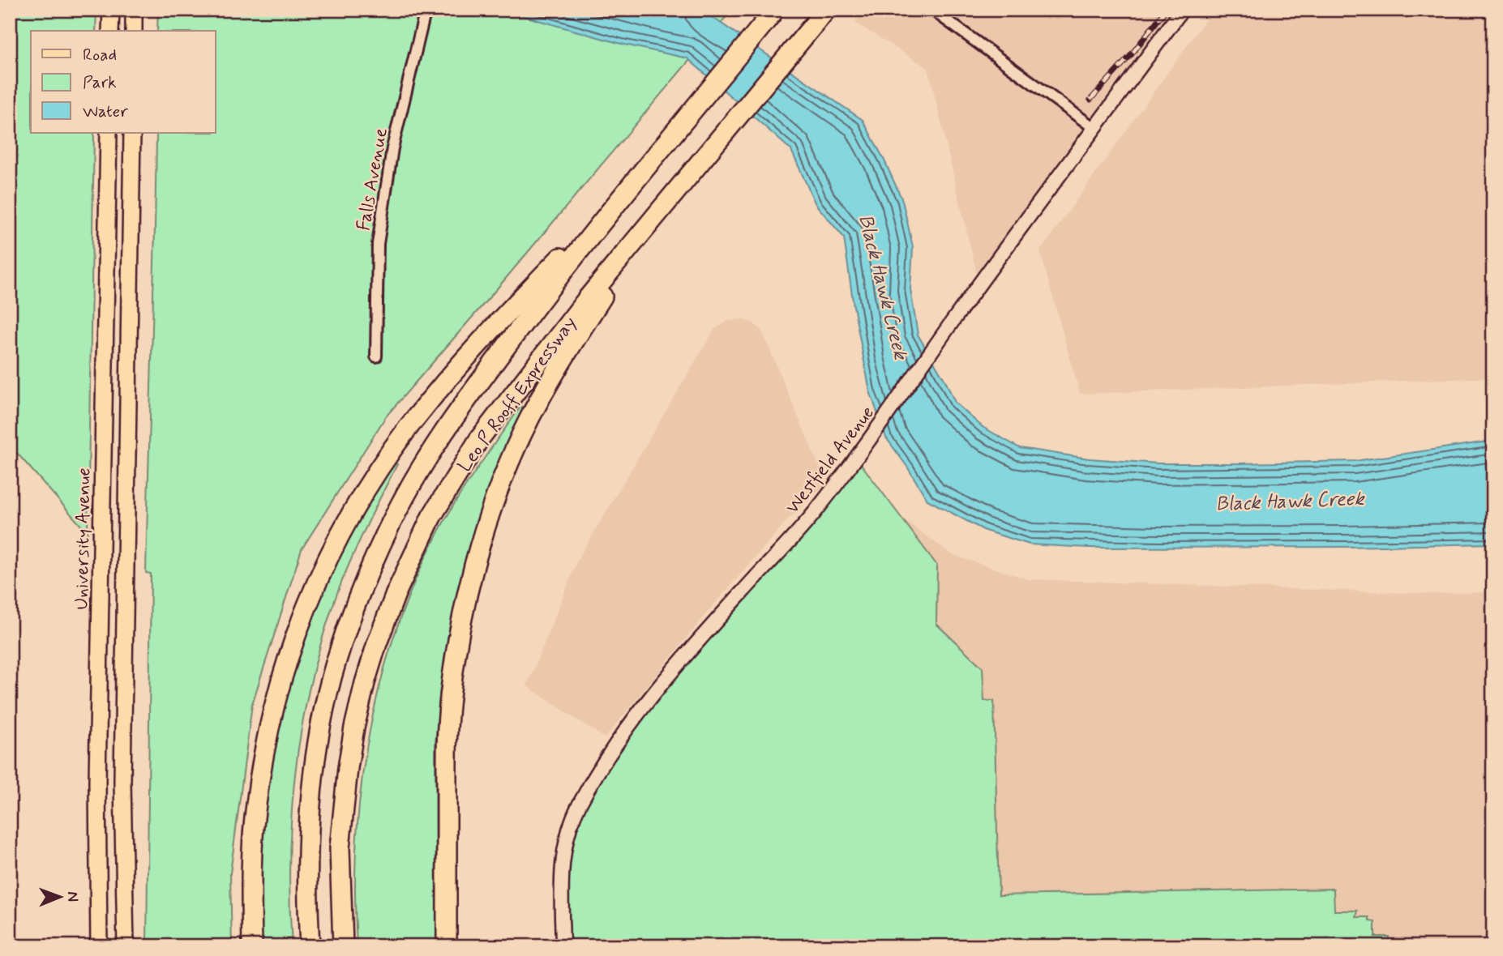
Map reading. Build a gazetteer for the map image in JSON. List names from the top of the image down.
{
  "streets": {
    "highway": ["Leo P Rooff Expressway"],
    "main road": ["University Avenue"],
    "street": ["Falls Avenue", "Westfield Avenue"]
  },
  "water": ["Black Hawk Creek"],
  "legend": ["Road", "Park", "Water"],
  "north": "right"
}
